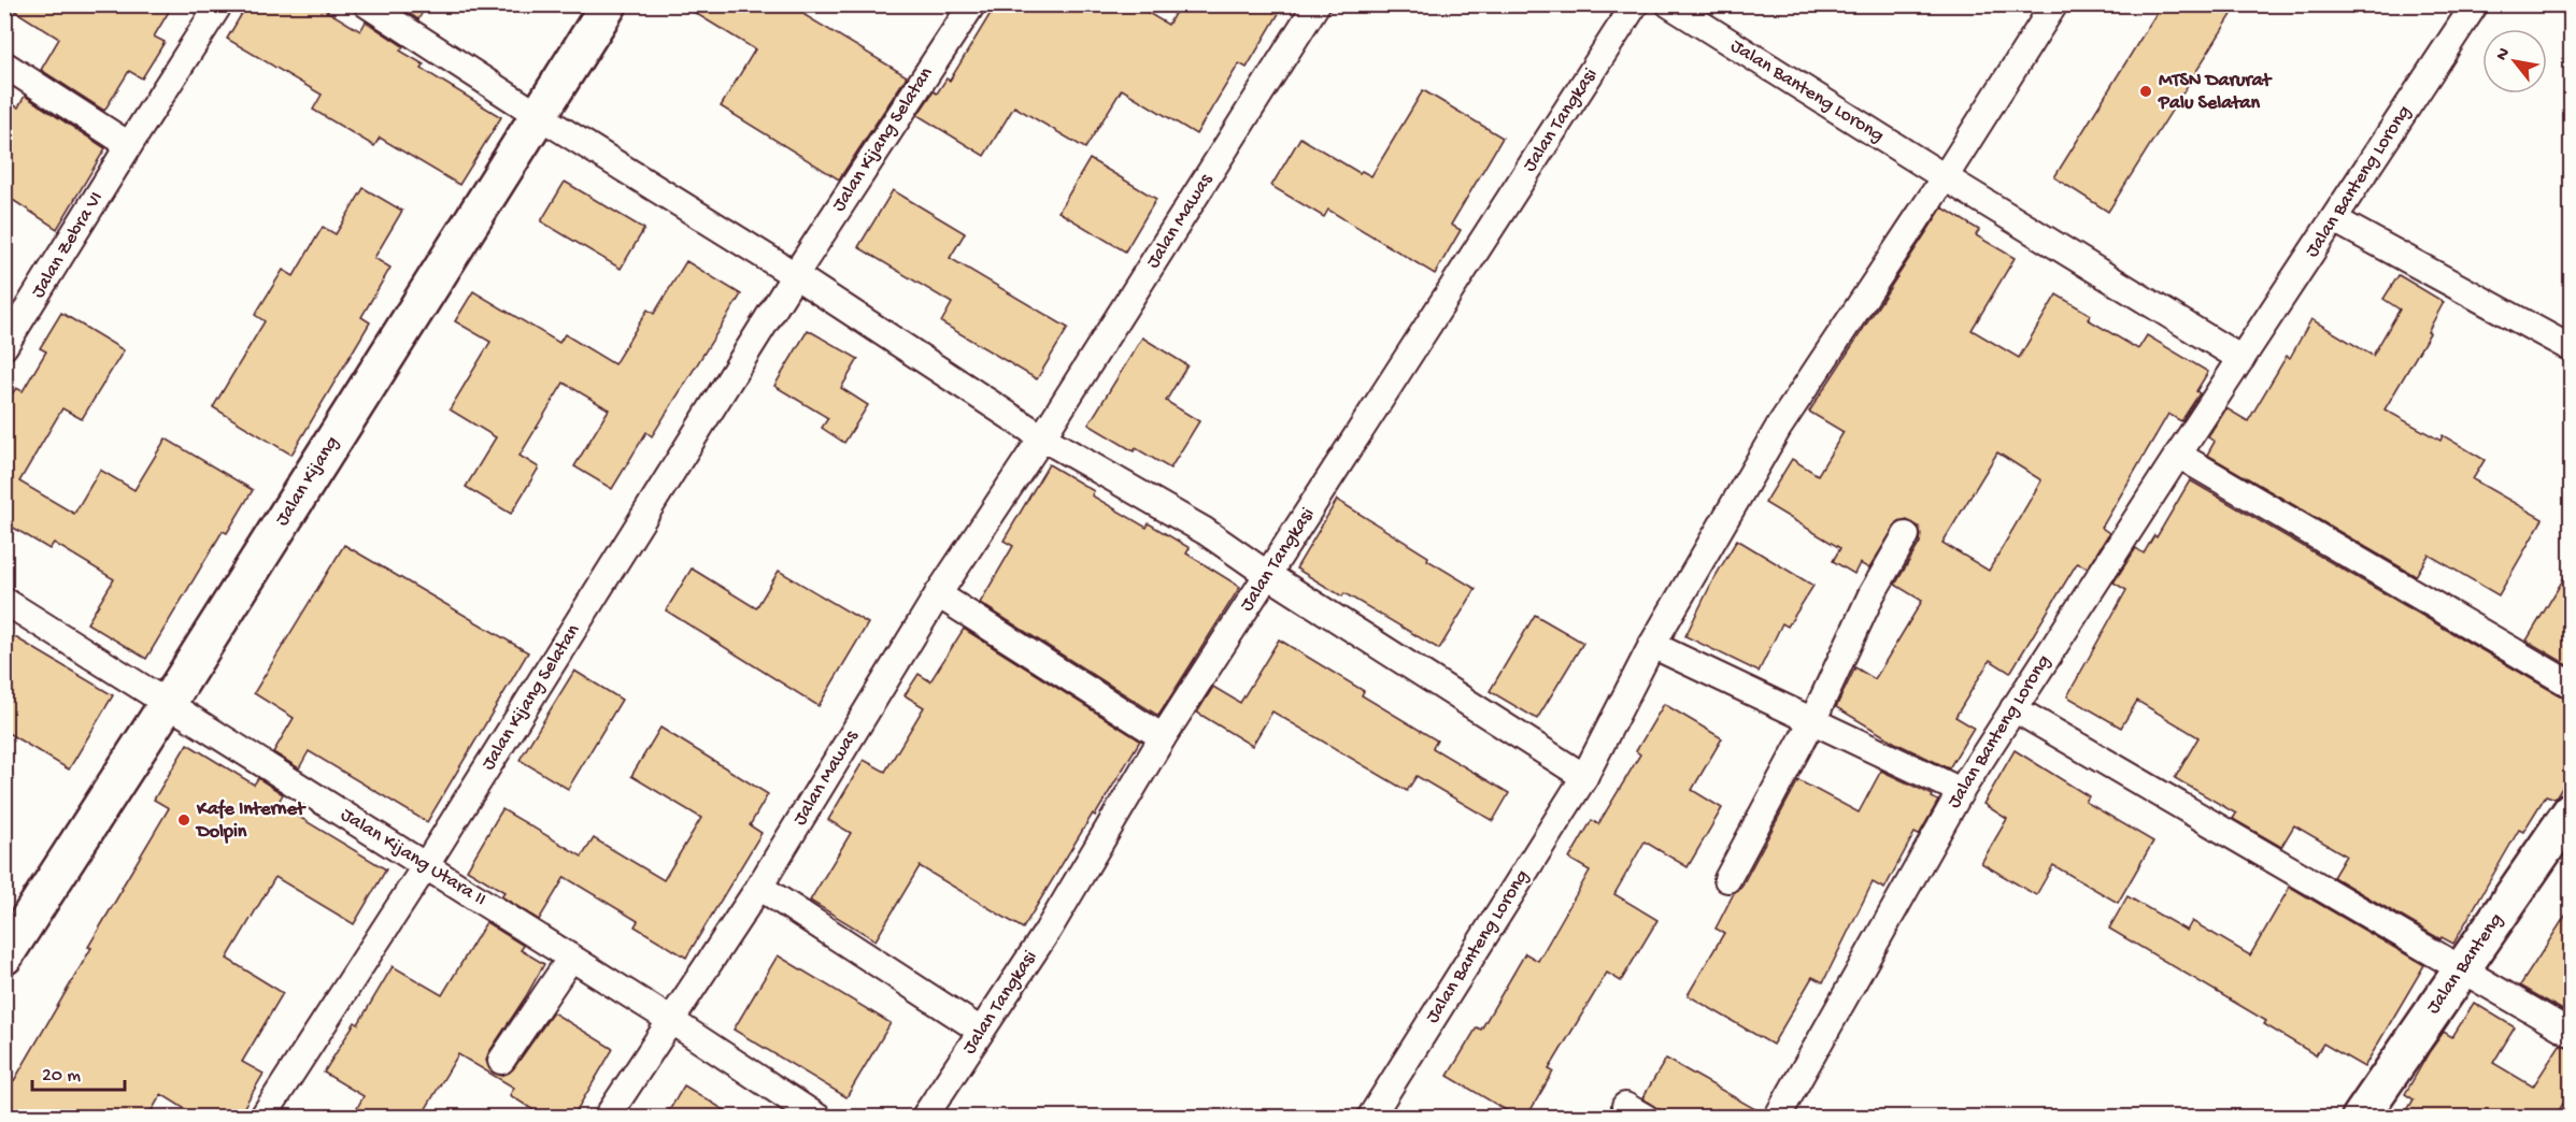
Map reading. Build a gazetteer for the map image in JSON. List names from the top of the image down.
{
  "streets": {
    "street": [
      "Jalan Banteng Lorong",
      "Jalan Tangkasi",
      "Jalan Kijang Selatan",
      "Jalan Mawas",
      "Jalan Zebra VI",
      "Jalan Kijang",
      "Jalan Kijang Utara II",
      "Jalan Banteng"
    ]
  },
  "crossings": [
    ["Jalan Kijang Selatan", "Jalan Kijang Utara II"],
    ["Jalan Mawas", "Jalan Kijang Utara II"],
    ["Jalan Kijang", "Jalan Kijang Utara II"]
  ],
  "places": ["MTSN Darurat Palu Selatan", "Kafe Internet Dolpin"],
  "scale_bar": "20 m",
  "north": "top left"
}
